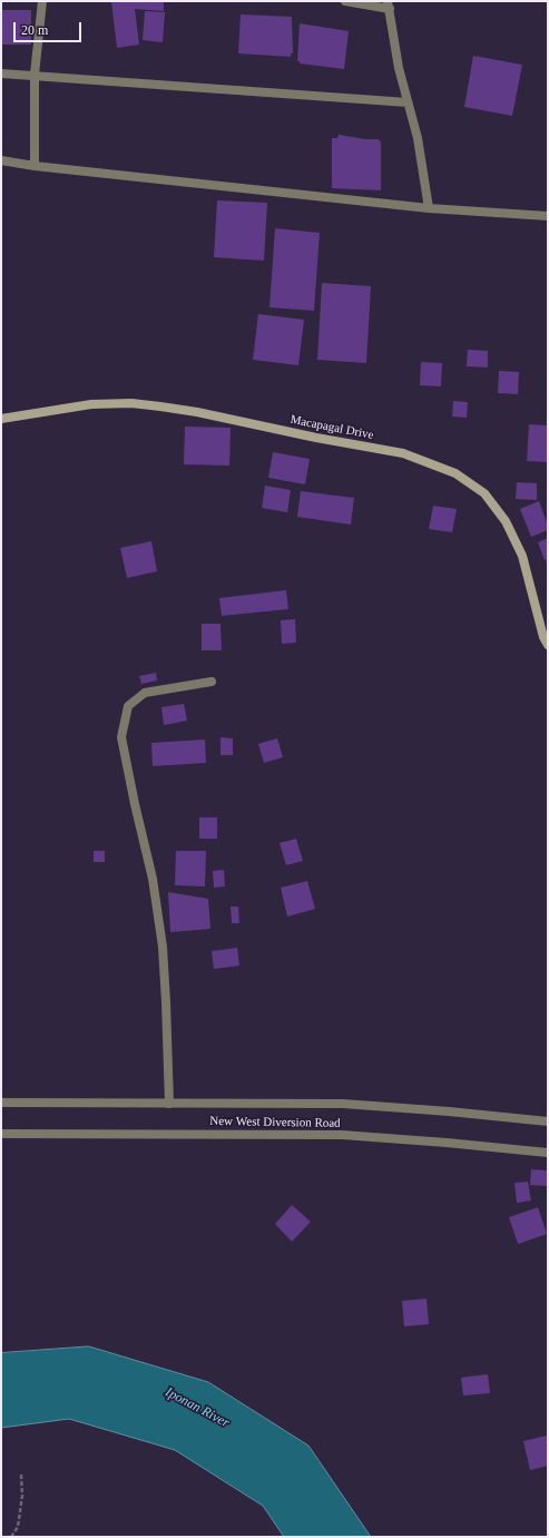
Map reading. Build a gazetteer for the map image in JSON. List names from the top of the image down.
{
  "streets": {
    "main road": ["Macapagal Drive"],
    "street": ["New West Diversion Road"]
  },
  "water": ["Iponan River"],
  "scale_bar": "20 m"
}
